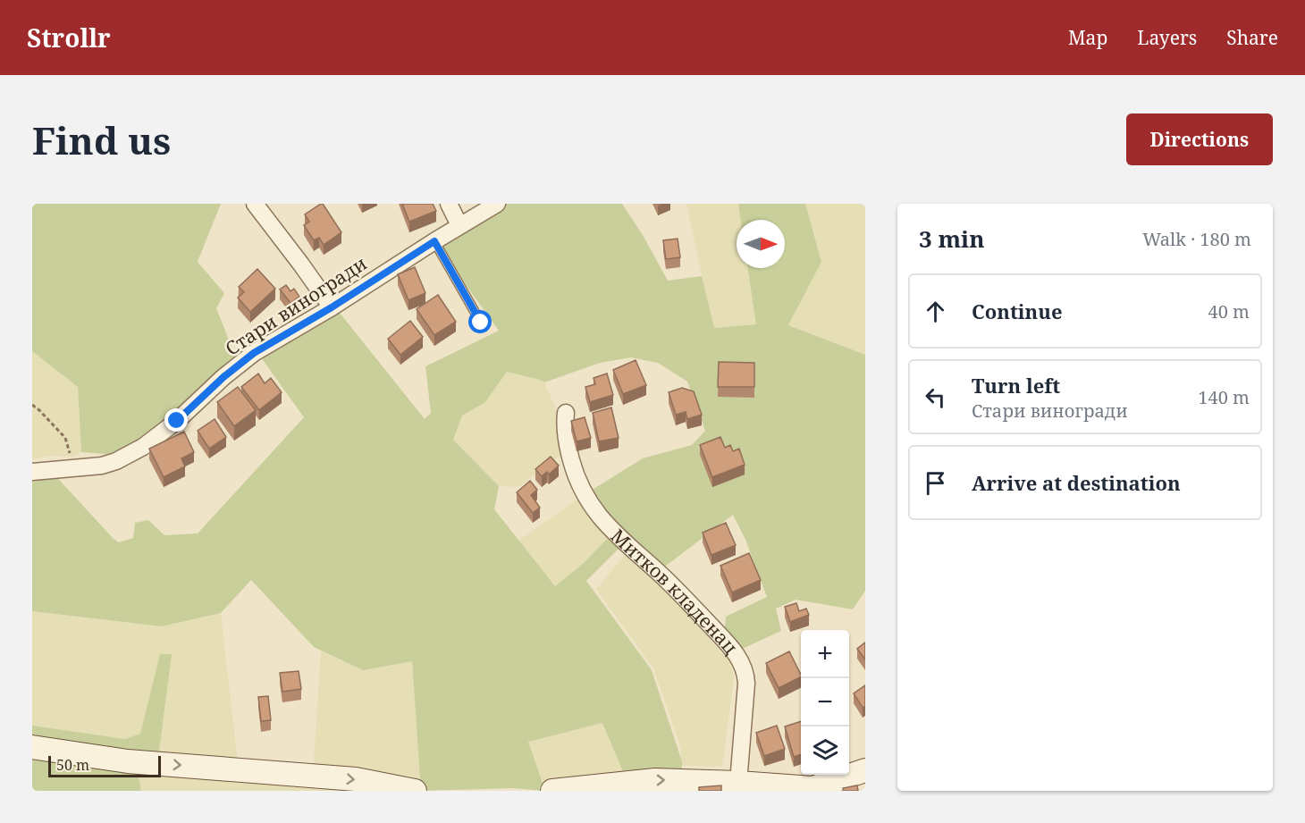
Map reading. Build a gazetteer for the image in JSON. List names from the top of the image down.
{
  "streets": {
    "street": ["Стари виногради", "Митков кладенац"]
  },
  "scale_bar": "50 m",
  "north": "right",
  "page": {
    "header": "Strollr",
    "nav": ["Map", "Layers", "Share"],
    "buttons": "Directions",
    "title": "Find us",
    "heading": ["3 min", "Walk · 180 m"],
    "list": [
      ["Continue", "40 m"],
      ["Turn left", "Стари виногради", "140 m"],
      "Arrive at destination"
    ],
    "map_buttons": ["+", "−"],
    "scale": "50 m"
  }
}
